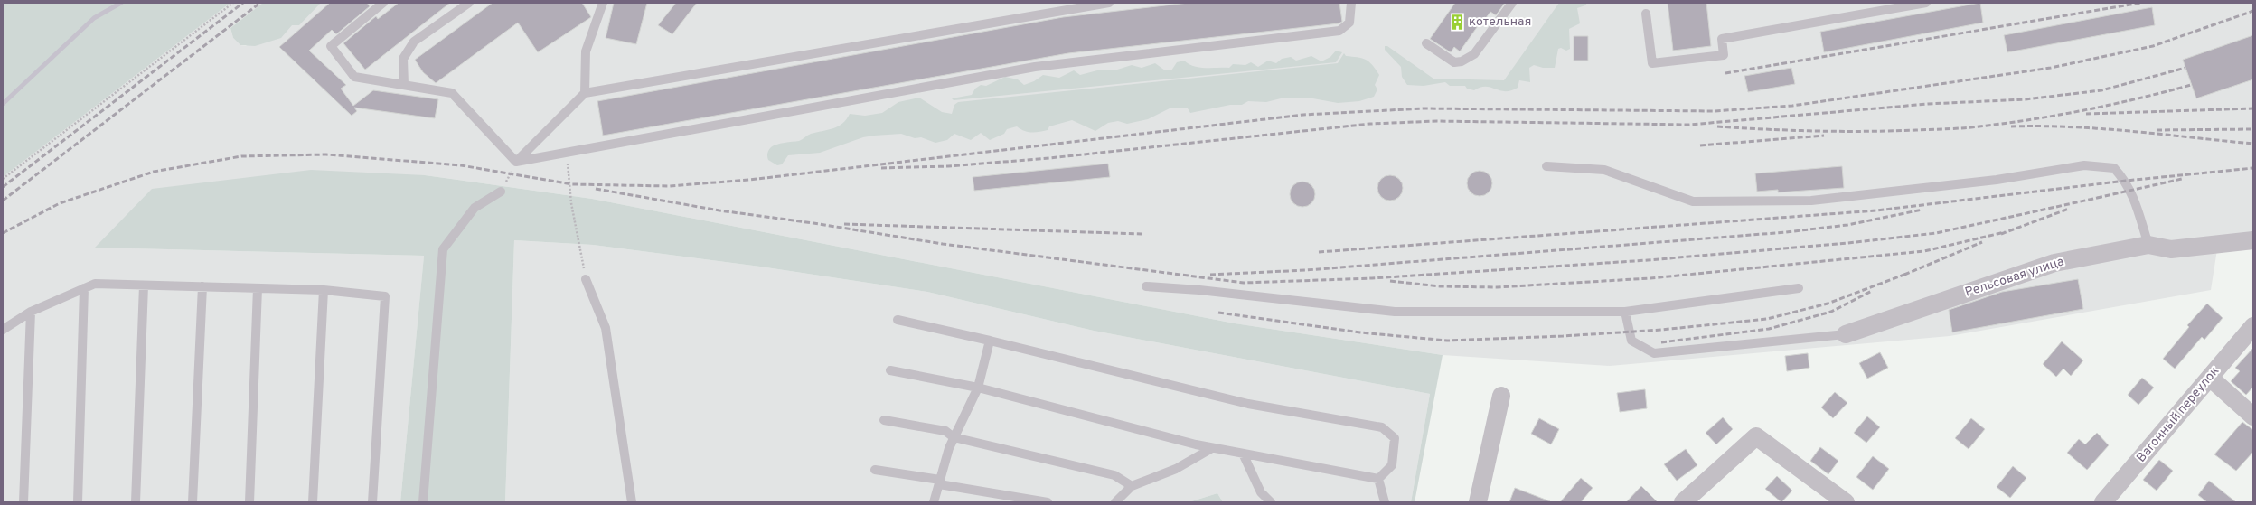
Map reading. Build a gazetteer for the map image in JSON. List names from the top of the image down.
{
  "streets": {
    "street": ["Рельсовая улица", "Вагонный переулок"]
  },
  "places": {
    "building": ["котельная"]
  }
}
